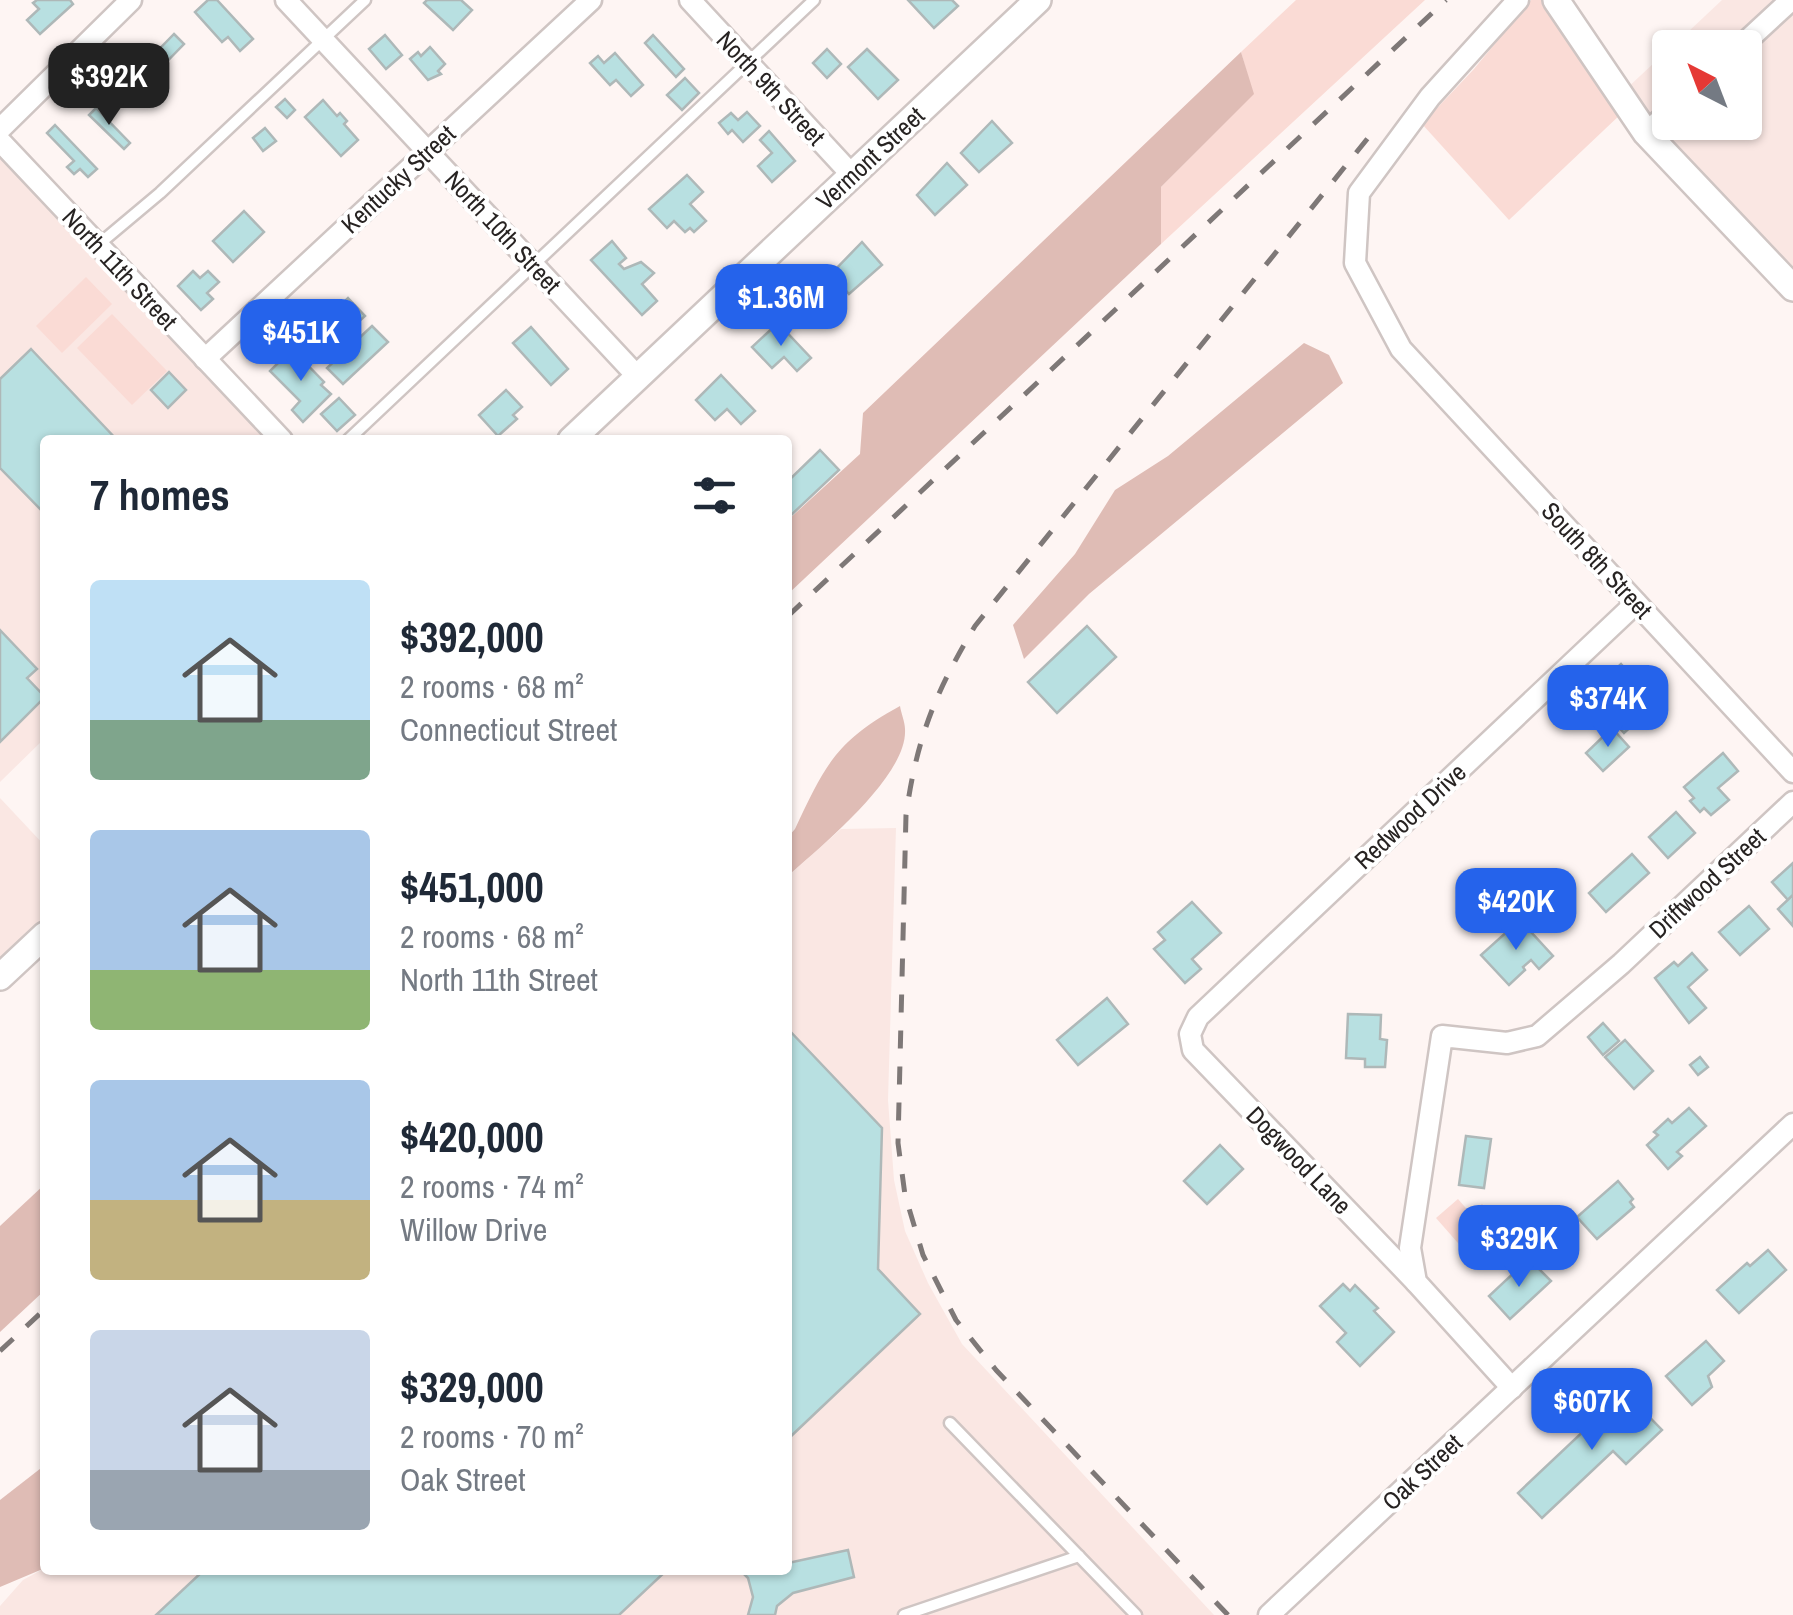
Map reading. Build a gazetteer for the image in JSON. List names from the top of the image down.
{
  "streets": {
    "street": [
      "North 9th Street",
      "Vermont Street",
      "Kentucky Street",
      "North 10th Street",
      "North 11th Street",
      "South 8th Street",
      "Redwood Drive",
      "Driftwood Street",
      "Dogwood Lane",
      "Oak Street"
    ]
  },
  "crossings": [
    ["North 9th Street", "Vermont Street"],
    ["Vermont Street", "North 10th Street"],
    ["Kentucky Street", "North 10th Street"],
    ["Kentucky Street", "North 11th Street"],
    ["South 8th Street", "Redwood Drive"],
    ["Redwood Drive", "Dogwood Lane"],
    ["Driftwood Street", "Dogwood Lane"],
    ["Dogwood Lane", "Oak Street"]
  ],
  "north": "top left",
  "page": {
    "price": [
      "$392K",
      "$1.36M",
      "$451K",
      "$374K",
      "$420K",
      "$329K",
      "$607K"
    ],
    "heading": "7 homes",
    "list": [
      {
        "name": "$392,000",
        "note": "2 rooms · 68 m² · Connecticut Street"
      },
      {
        "name": "$451,000",
        "note": "2 rooms · 68 m² · North 11th Street"
      },
      {
        "name": "$420,000",
        "note": "2 rooms · 74 m² · Willow Drive"
      },
      {
        "name": "$329,000",
        "note": "2 rooms · 70 m² · Oak Street"
      }
    ]
  }
}
